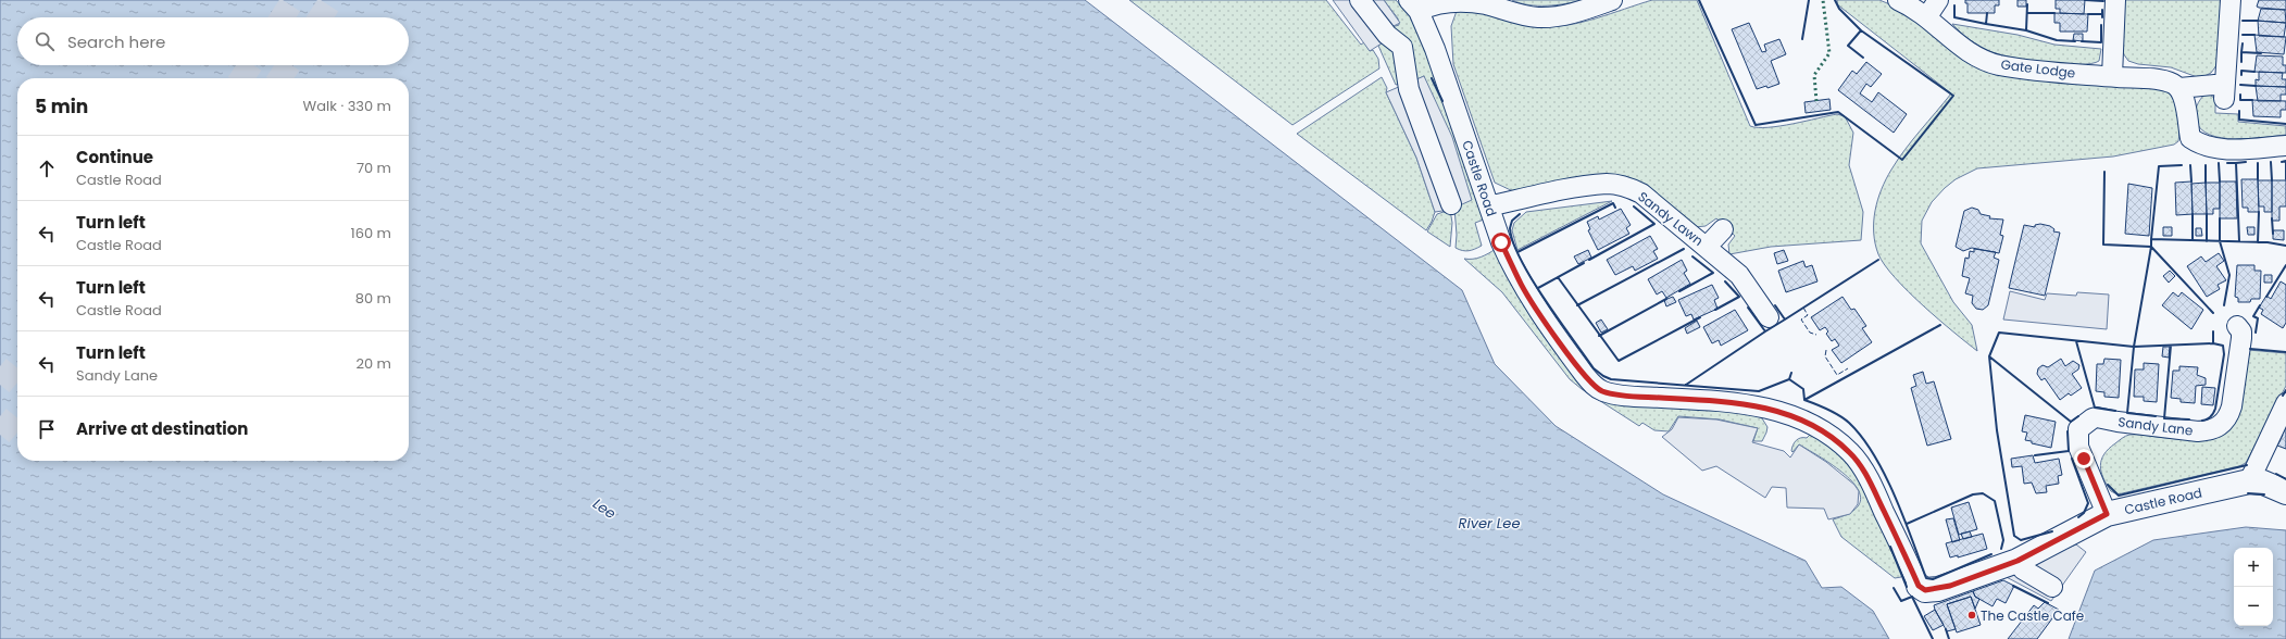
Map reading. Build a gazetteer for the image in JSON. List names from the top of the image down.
{
  "streets": {
    "main road": ["Castle Road"],
    "street": ["Gate Lodge", "Sandy Lawn", "Sandy Lane"]
  },
  "crossings": [
    ["Castle Road", "Sandy Lawn"],
    ["Castle Road", "Sandy Lane"]
  ],
  "water": ["Lee", "River Lee"],
  "places": ["The Castle Cafe"],
  "page": {
    "search": "Search here",
    "heading": ["5 min", "Walk · 330 m"],
    "list": [
      ["Continue", "Castle Road", "70 m"],
      ["Turn left", "Castle Road", "160 m"],
      ["Turn left", "Castle Road", "80 m"],
      ["Turn left", "Sandy Lane", "20 m"],
      "Arrive at destination"
    ],
    "map_buttons": ["+", "−"]
  }
}
